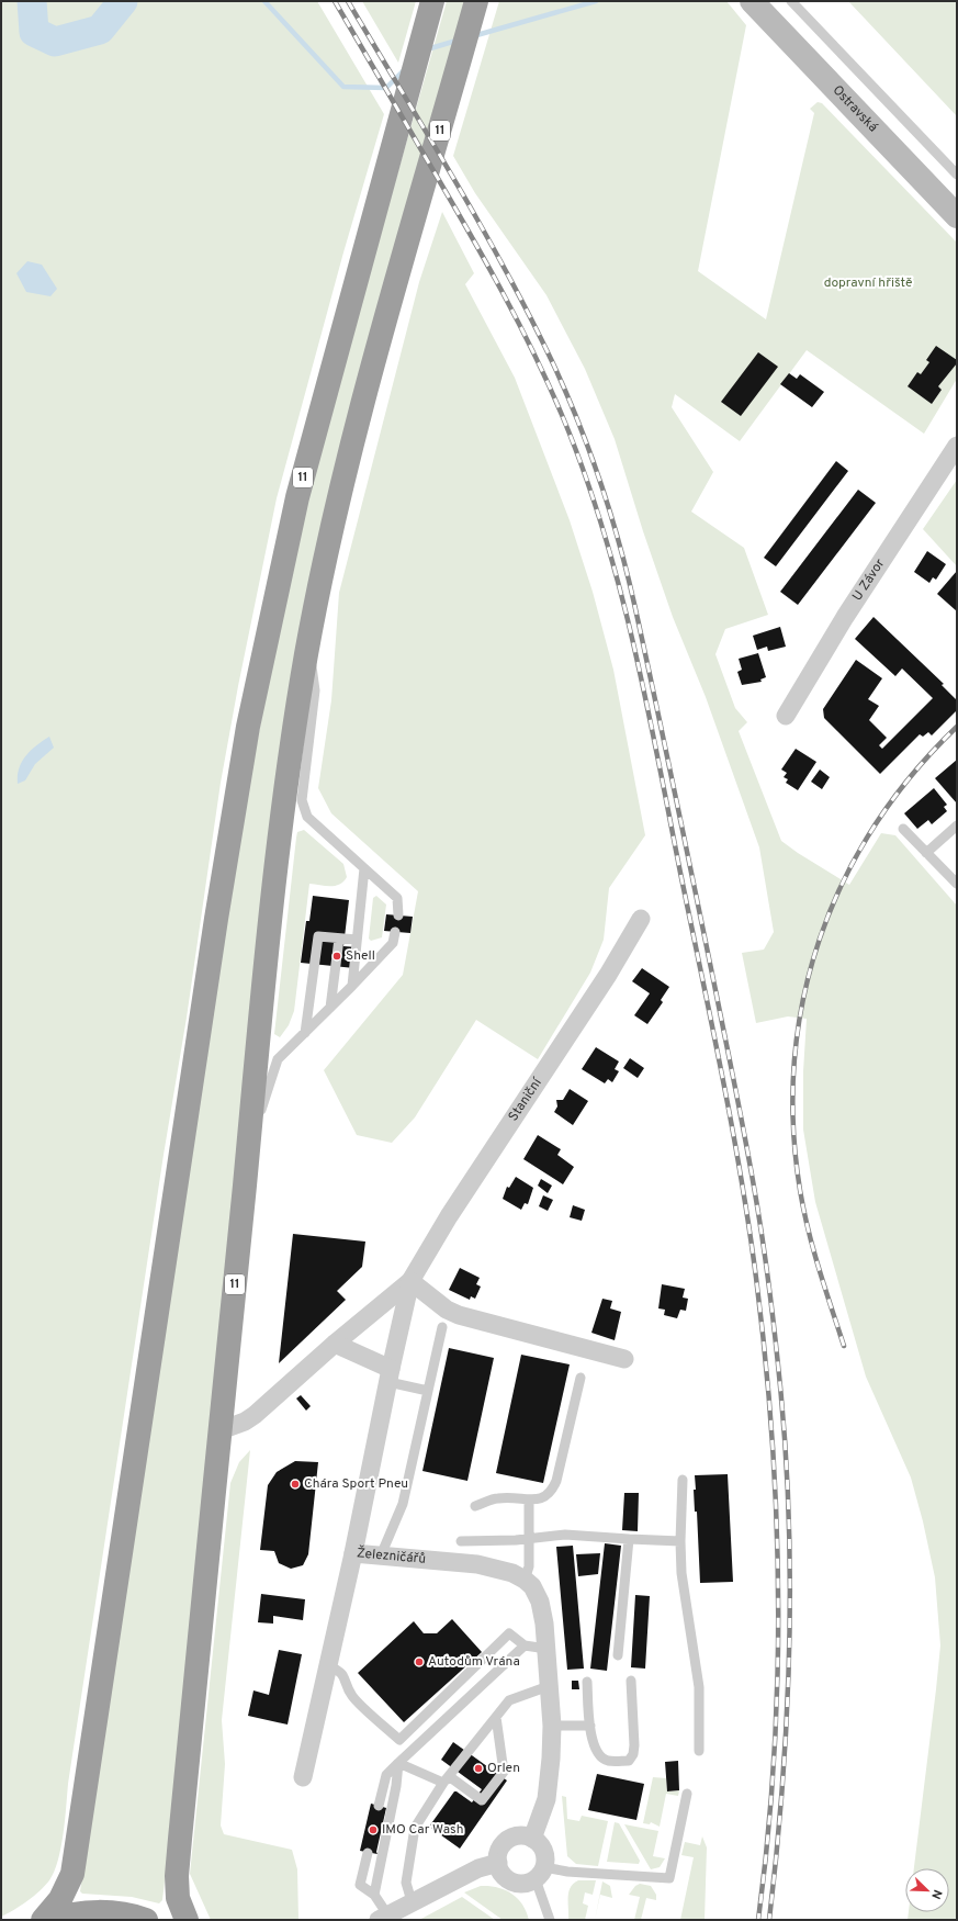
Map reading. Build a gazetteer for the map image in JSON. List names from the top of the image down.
{
  "streets": {
    "highway": ["11"],
    "main road": ["Ostravská"],
    "street": ["U Závor", "Staniční", "Železničářů"]
  },
  "crossings": [
    ["Staniční", "Železničářů"]
  ],
  "parks": ["dopravní hřiště"],
  "places": [
    "Shell",
    "Chára Sport Pneu",
    "Autodům Vrána",
    "Orlen",
    "IMO Car Wash"
  ],
  "north": "bottom right"
}
